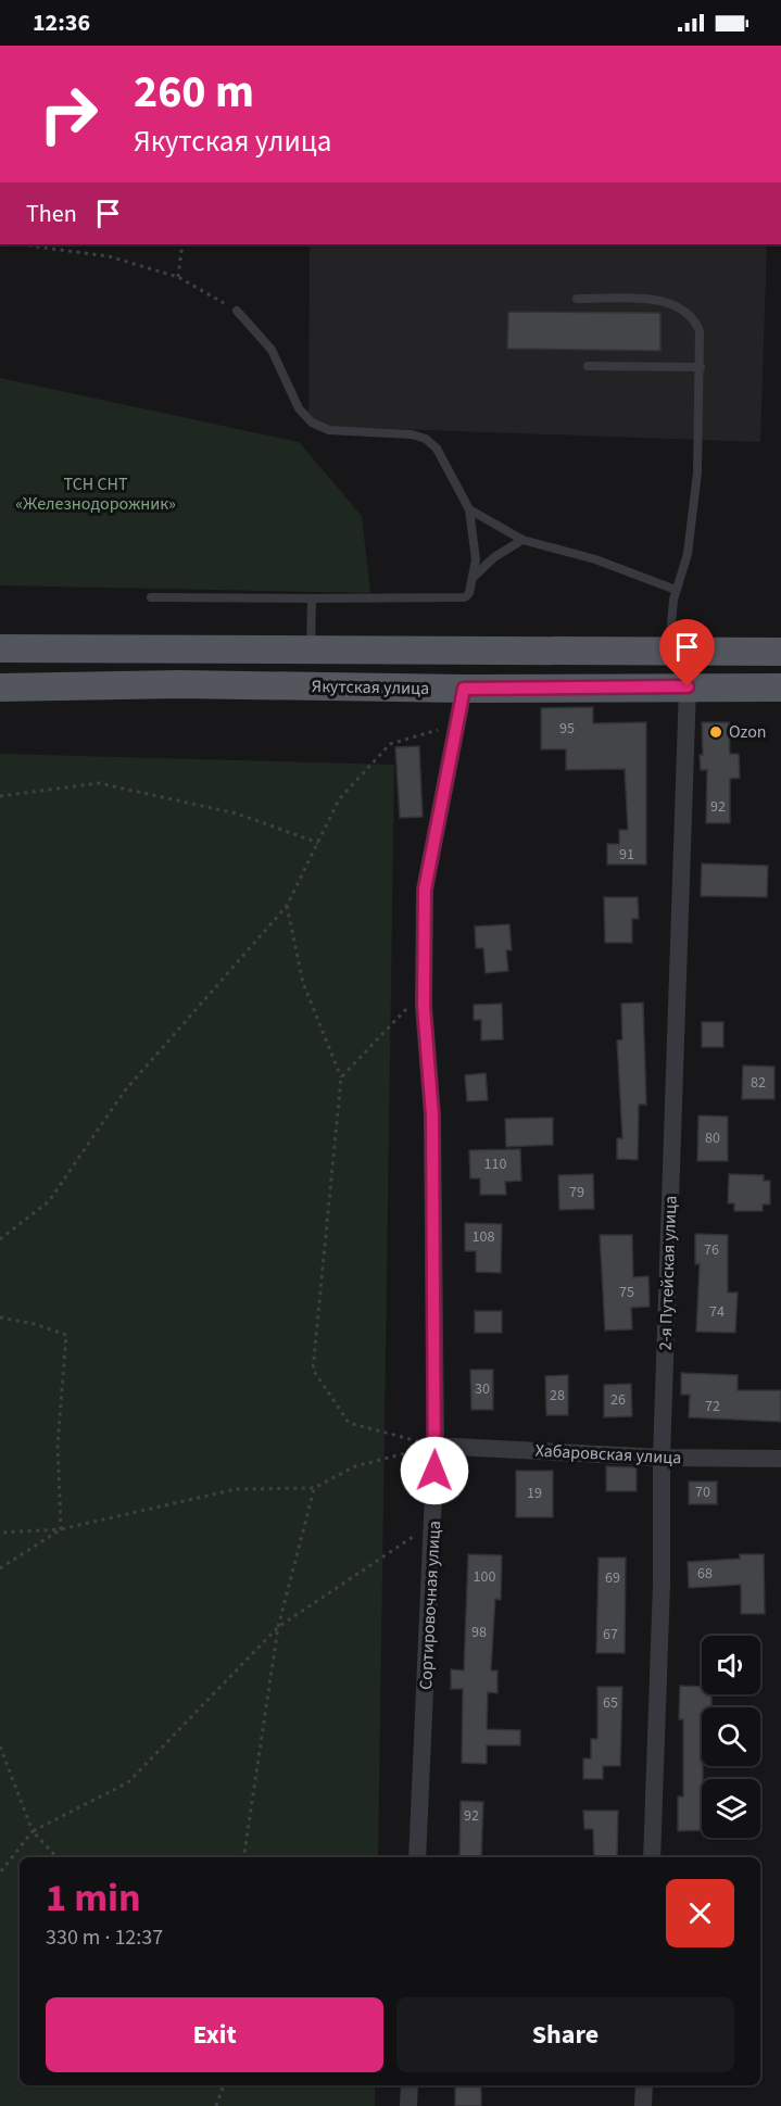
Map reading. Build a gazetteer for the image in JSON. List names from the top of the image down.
{
  "streets": {
    "main road": ["Якутская улица"],
    "street": ["2-я Путейская улица", "Хабаровская улица", "Сортировочная улица"]
  },
  "crossings": [
    ["Якутская улица", "2-я Путейская улица"],
    ["Якутская улица", "Сортировочная улица"],
    ["2-я Путейская улица", "Хабаровская улица"],
    ["Хабаровская улица", "Сортировочная улица"]
  ],
  "parks": ["ТСН СНТ «Железнодорожник»"],
  "places": ["Ozon"],
  "house_numbers": [
    "95",
    "92",
    "91",
    "82",
    "80",
    "110",
    "79",
    "108",
    "76",
    "75",
    "74",
    "30",
    "28",
    "26",
    "72",
    "70",
    "19",
    "68",
    "100",
    "69",
    "98",
    "67",
    "65",
    "92"
  ],
  "page": {
    "status": "12:36",
    "turn": ["260 m", "Якутская улица"],
    "then": "Then",
    "heading": ["1 min", "330 m · 12:37"],
    "buttons": ["Exit", "Share"]
  }
}
